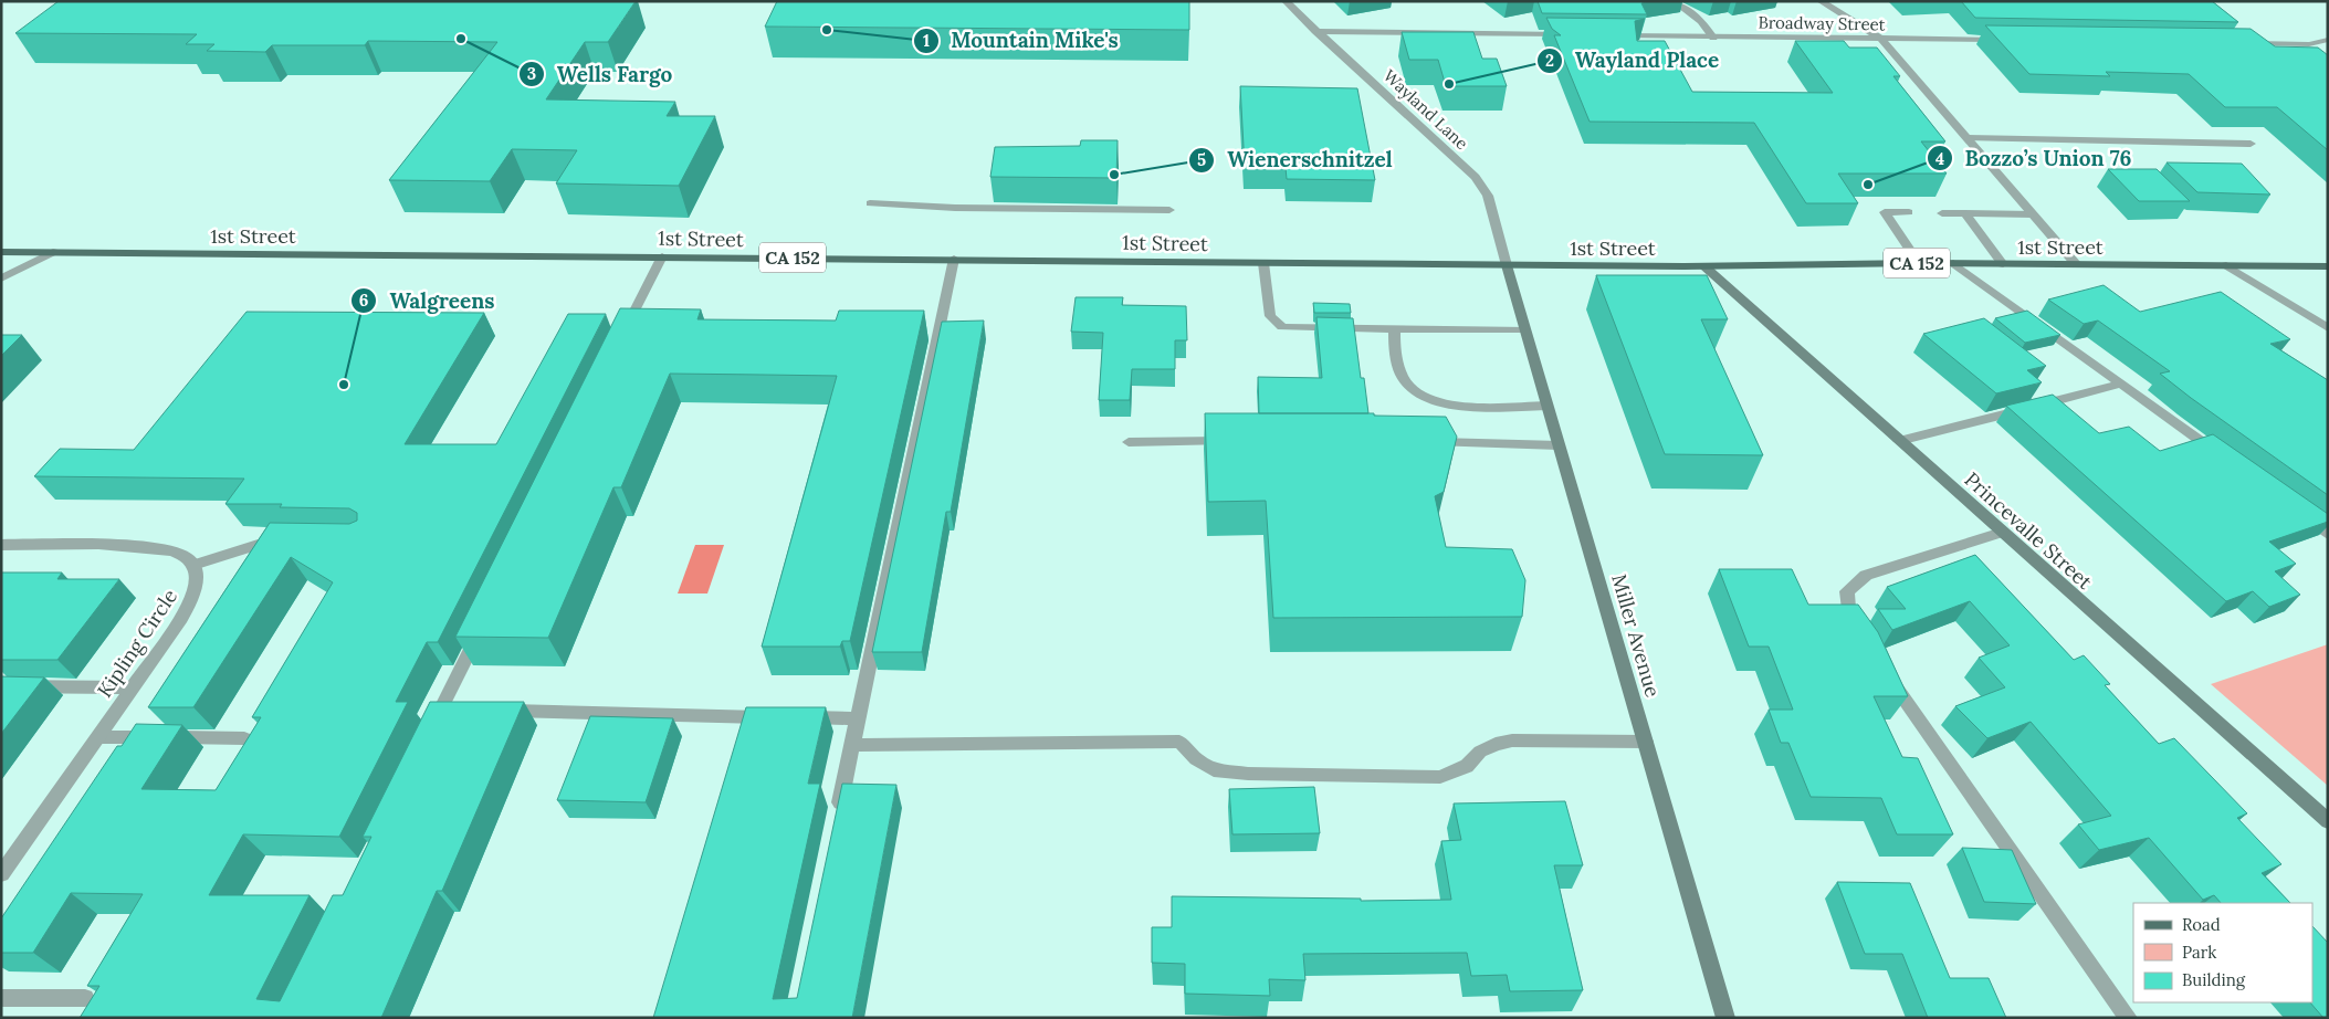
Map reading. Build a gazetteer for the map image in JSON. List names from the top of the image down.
{
  "streets": {
    "main road": ["1st Street", "CA 152"],
    "street": [
      "Broadway Street",
      "Wayland Lane",
      "Princevalle Street",
      "Miller Avenue",
      "Kipling Circle"
    ]
  },
  "crossings": [
    ["Wayland Lane", "1st Street"],
    ["Wayland Lane", "Miller Avenue"],
    ["1st Street", "Princevalle Street"],
    ["1st Street", "Miller Avenue"]
  ],
  "places": [
    "Mountain Mike's",
    "Wells Fargo",
    "Wayland Place",
    "Wienerschnitzel",
    "Bozzo’s Union 76",
    "Walgreens"
  ],
  "legend": ["Road", "Park", "Building"]
}
